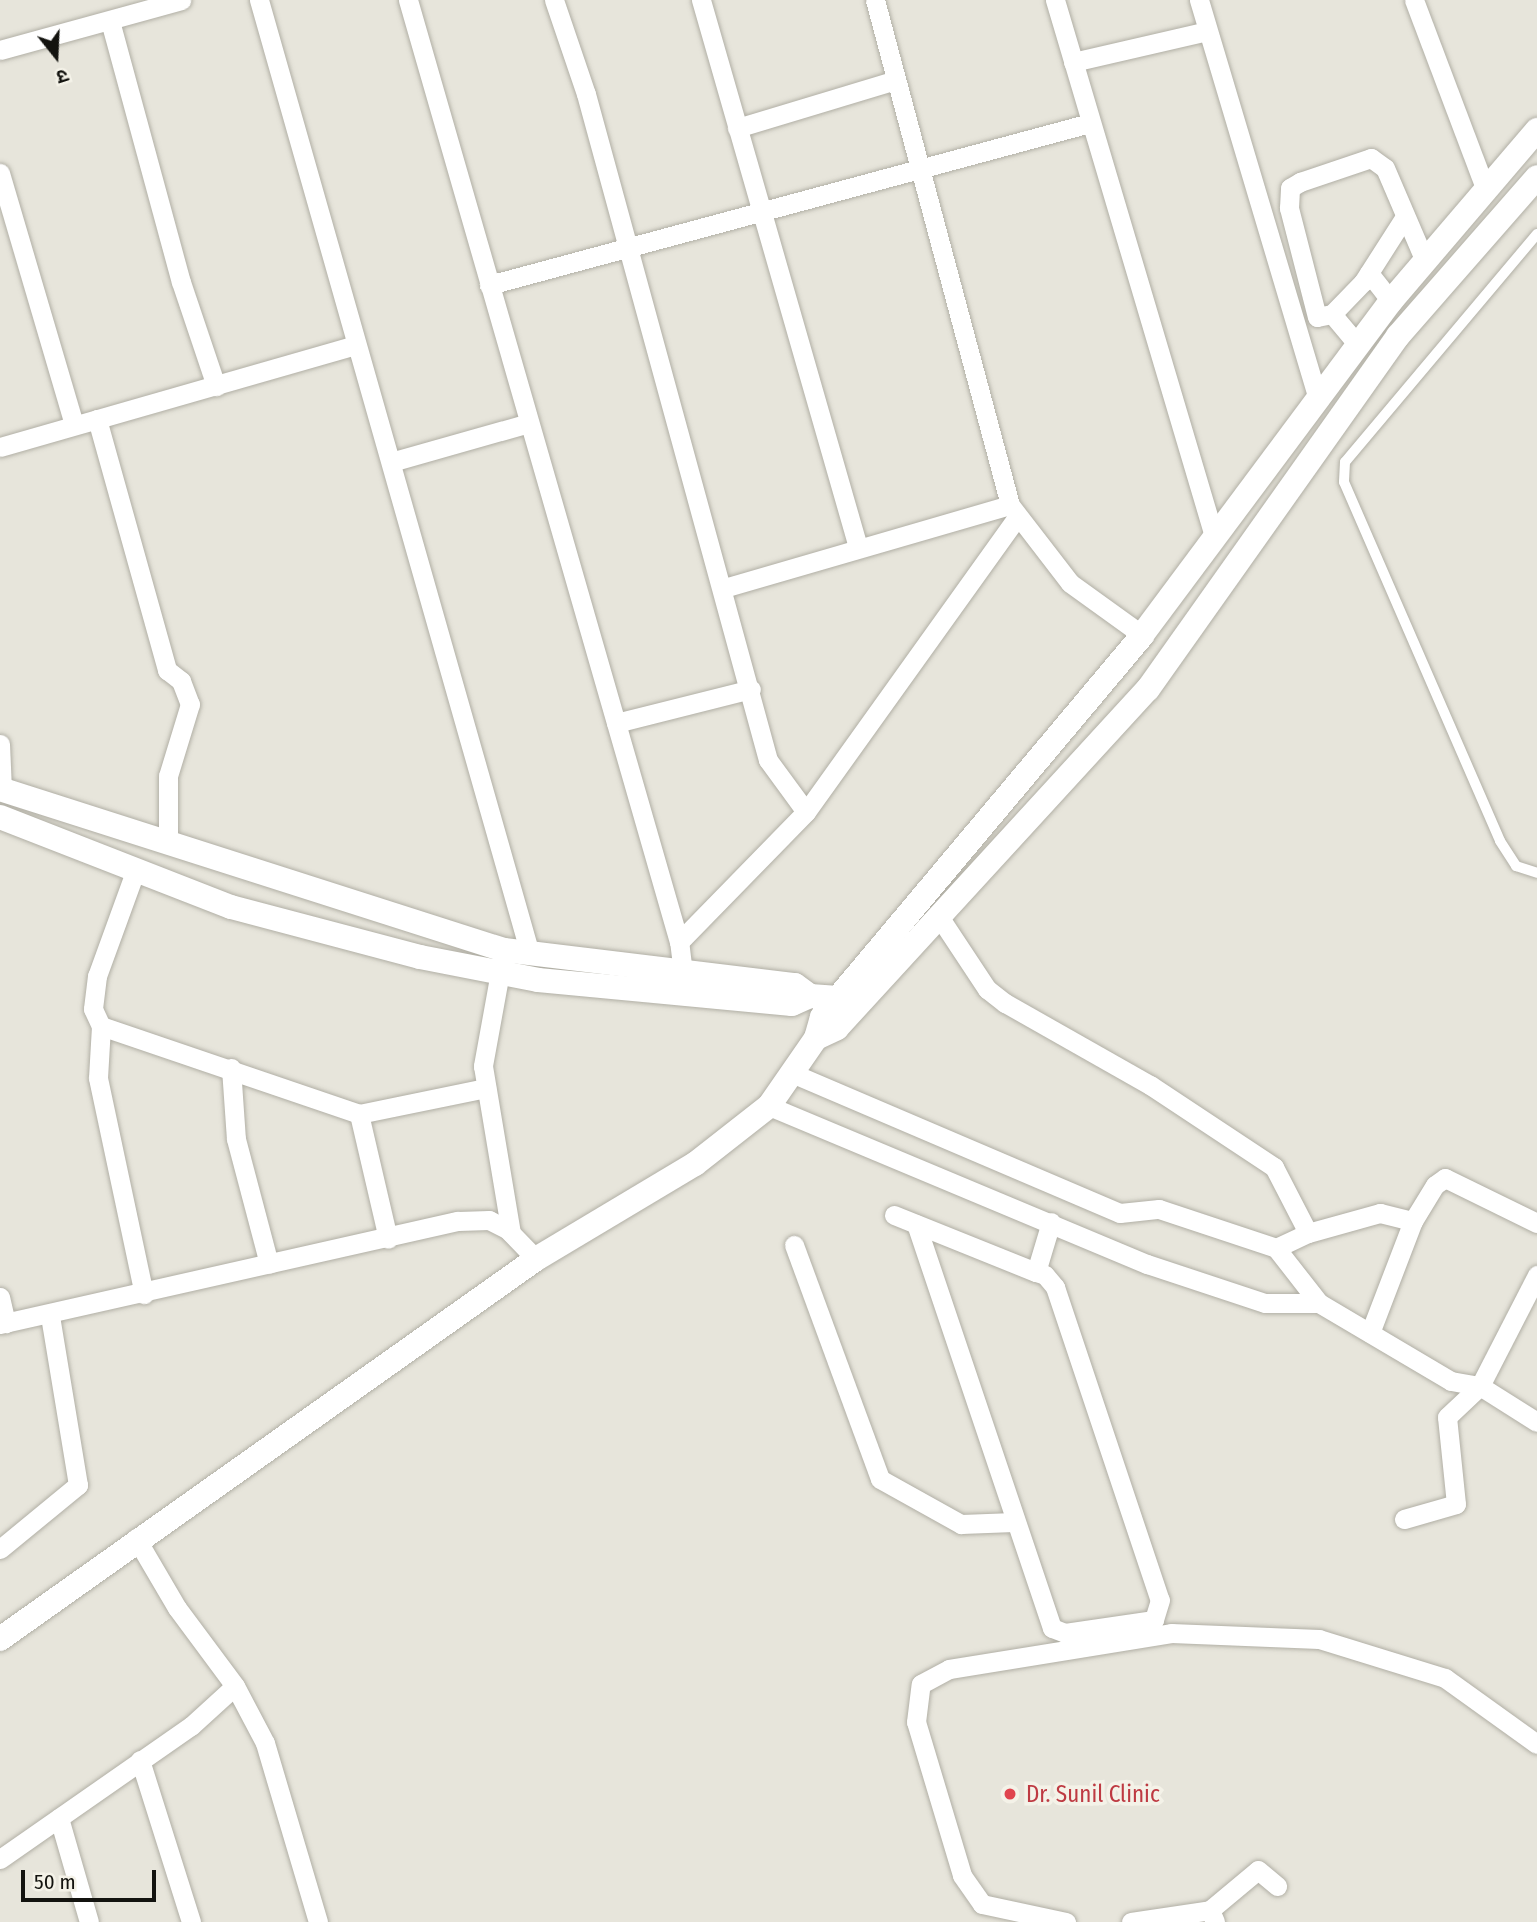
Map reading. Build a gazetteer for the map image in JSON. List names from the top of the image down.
{
  "places": ["Dr. Sunil Clinic"],
  "scale_bar": "50 m",
  "north": "bottom"
}
